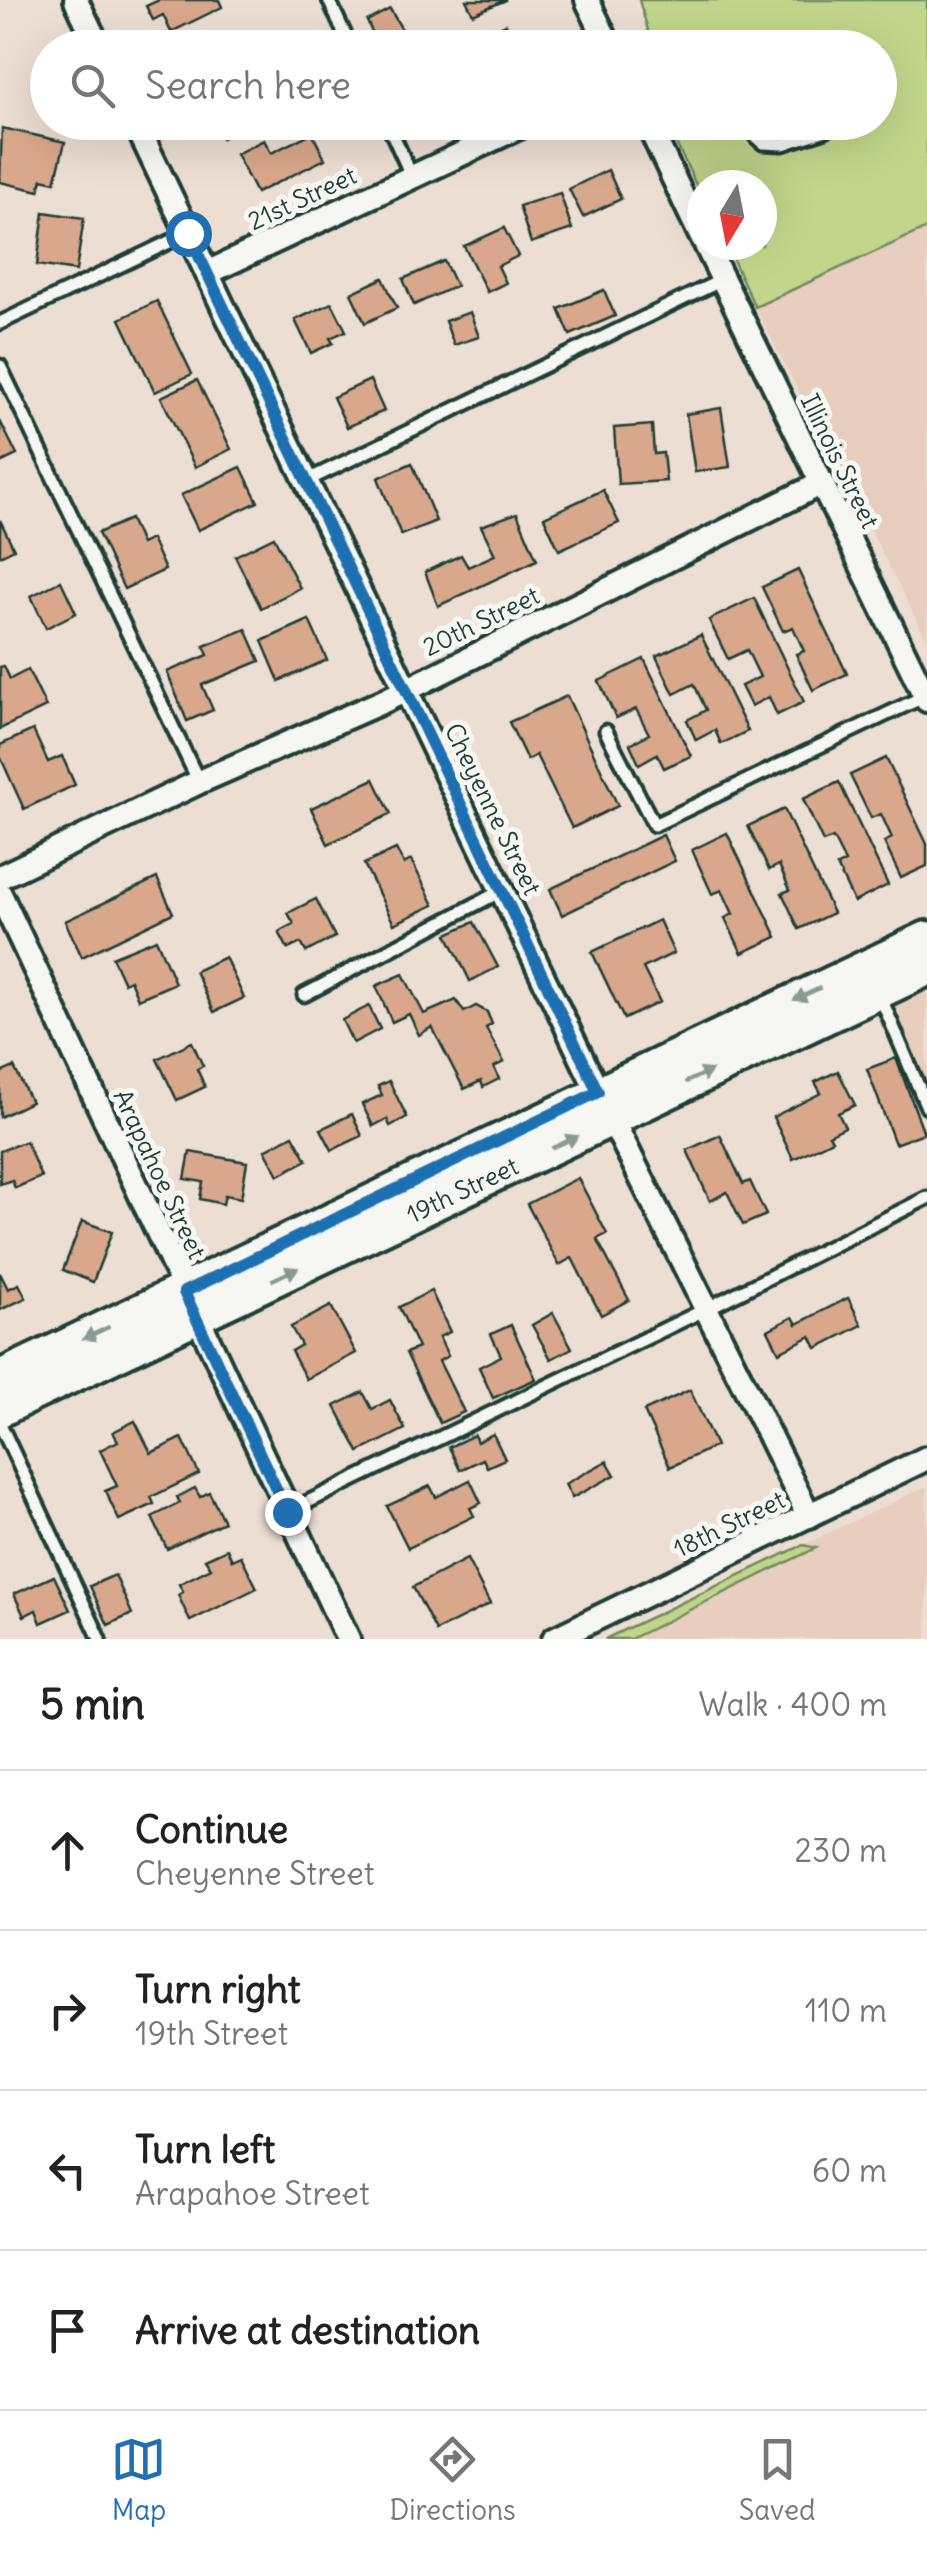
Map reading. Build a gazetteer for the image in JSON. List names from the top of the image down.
{
  "streets": {
    "main road": ["19th Street"],
    "street": [
      "21st Street",
      "Illinois Street",
      "20th Street",
      "Cheyenne Street",
      "Arapahoe Street",
      "18th Street"
    ]
  },
  "crossings": [
    ["21st Street", "Cheyenne Street"],
    ["Illinois Street", "20th Street"],
    ["20th Street", "Cheyenne Street"],
    ["Cheyenne Street", "19th Street"],
    ["Cheyenne Street", "18th Street"],
    ["Arapahoe Street", "19th Street"]
  ],
  "north": "bottom",
  "page": {
    "search": "Search here",
    "heading": ["5 min", "Walk · 400 m"],
    "list": [
      ["Continue", "Cheyenne Street", "230 m"],
      ["Turn right", "19th Street", "110 m"],
      ["Turn left", "Arapahoe Street", "60 m"],
      "Arrive at destination"
    ],
    "nav": ["Map", "Directions", "Saved"]
  }
}
